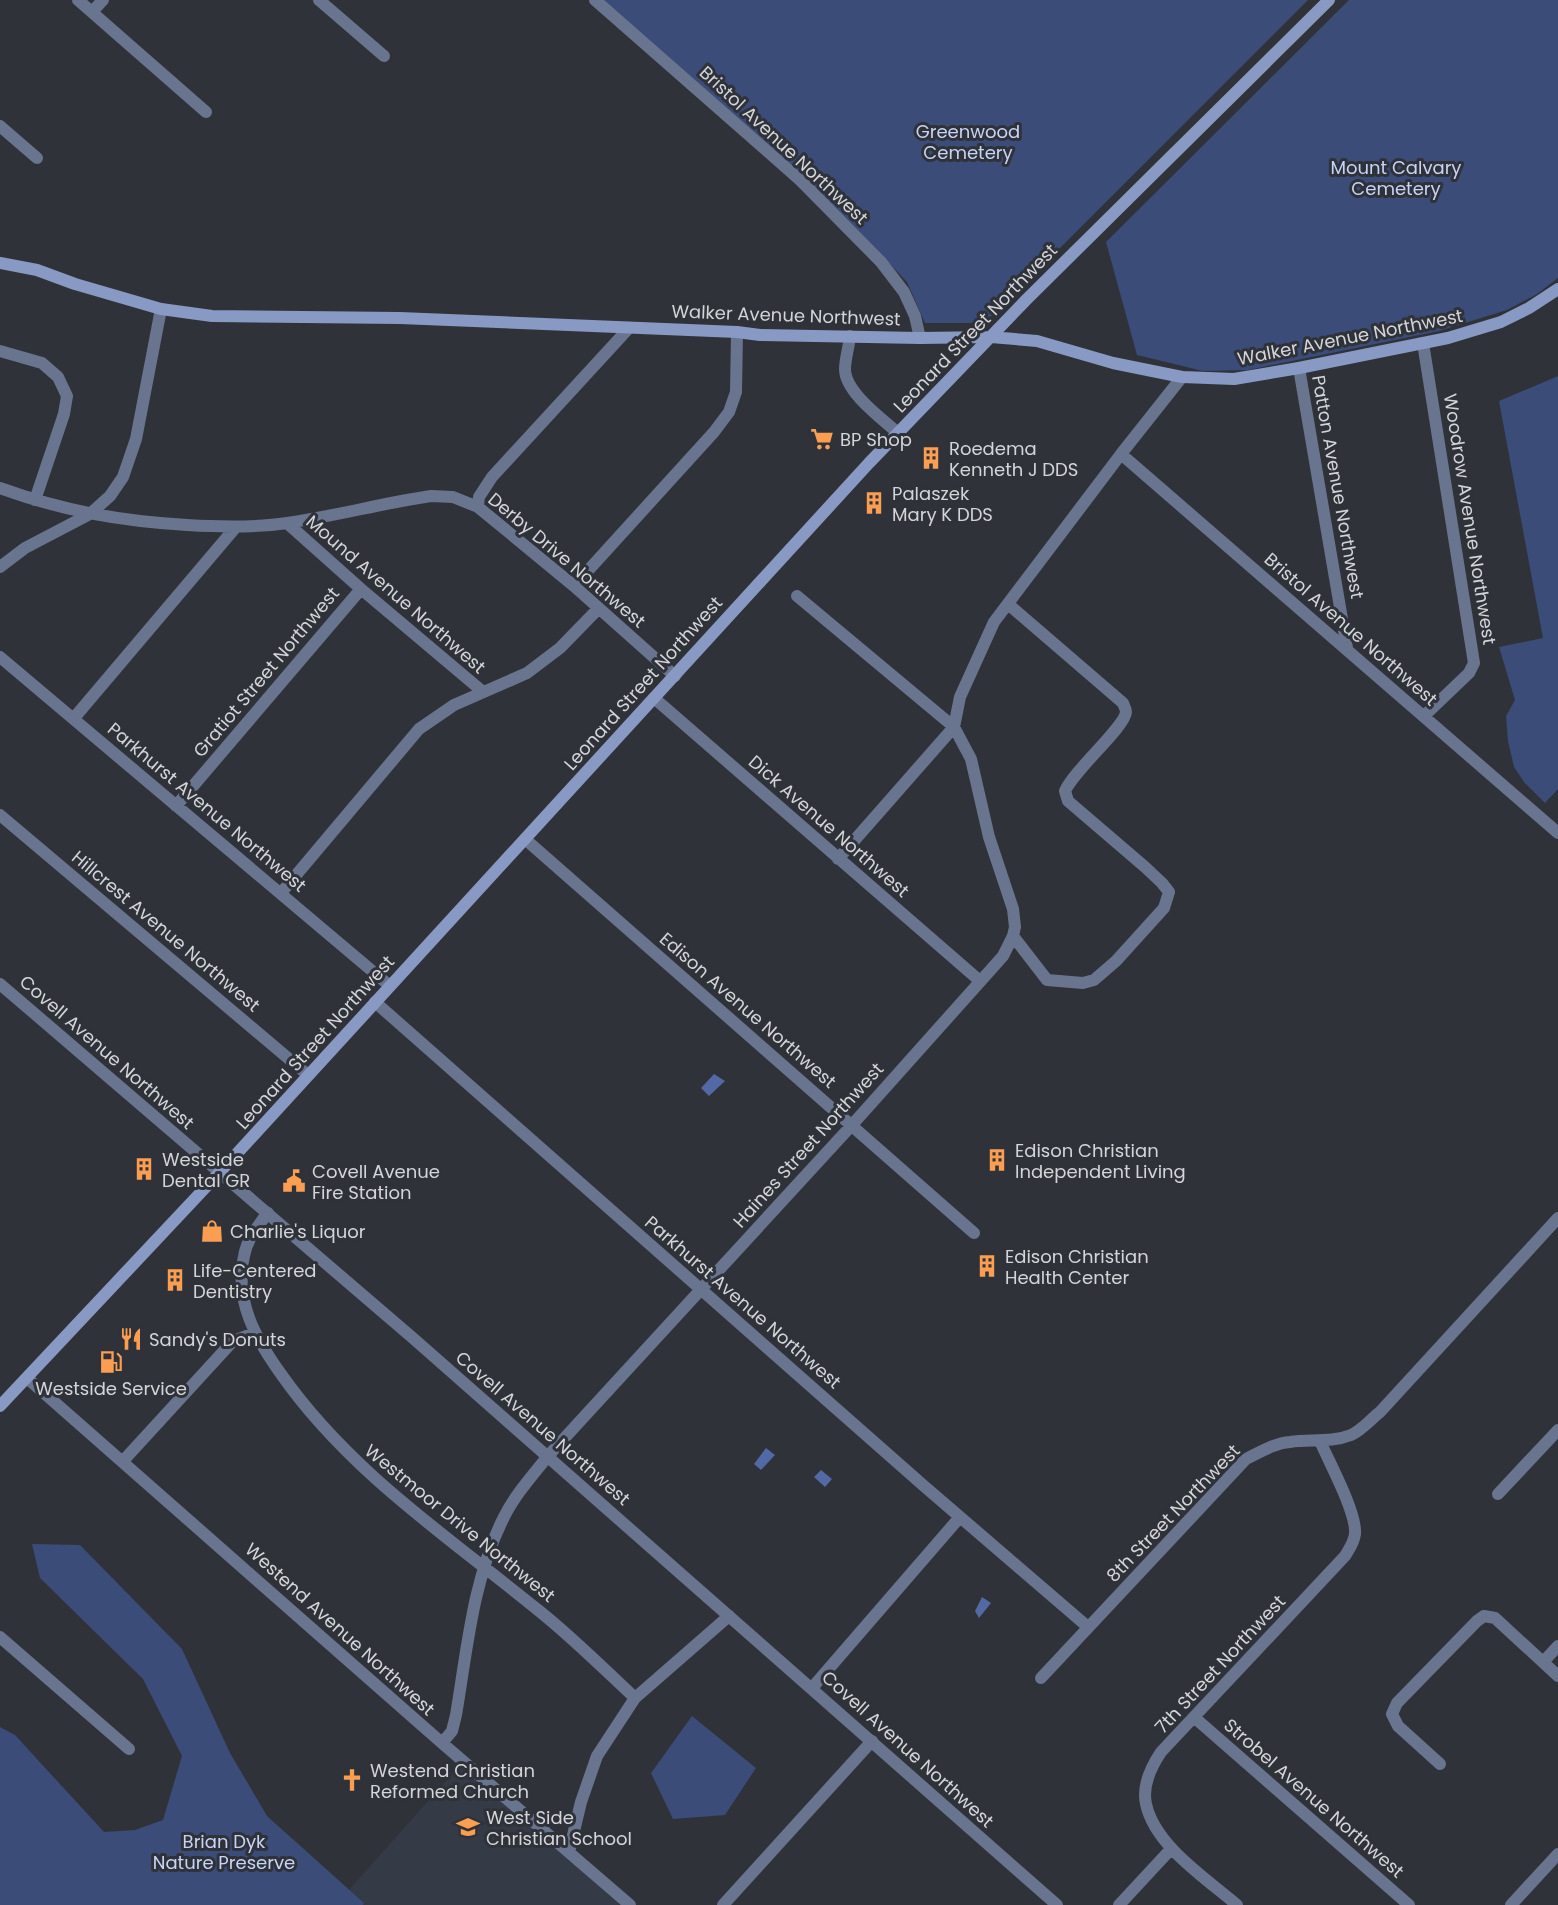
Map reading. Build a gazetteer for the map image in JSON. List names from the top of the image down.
{
  "streets": {
    "main road": ["Walker Avenue Northwest", "Leonard Street Northwest"],
    "street": [
      "Bristol Avenue Northwest",
      "Patton Avenue Northwest",
      "Woodrow Avenue Northwest",
      "Derby Drive Northwest",
      "Mound Avenue Northwest",
      "Gratiot Street Northwest",
      "Parkhurst Avenue Northwest",
      "Dick Avenue Northwest",
      "Hillcrest Avenue Northwest",
      "Edison Avenue Northwest",
      "Covell Avenue Northwest",
      "Haines Street Northwest",
      "8th Street Northwest",
      "Westmoor Drive Northwest",
      "Westend Avenue Northwest",
      "7th Street Northwest",
      "Strobel Avenue Northwest"
    ]
  },
  "crossings": [
    ["Bristol Avenue Northwest", "Walker Avenue Northwest"],
    ["Bristol Avenue Northwest", "Patton Avenue Northwest"],
    ["Bristol Avenue Northwest", "Woodrow Avenue Northwest"],
    ["Walker Avenue Northwest", "Leonard Street Northwest"],
    ["Walker Avenue Northwest", "Patton Avenue Northwest"],
    ["Walker Avenue Northwest", "Woodrow Avenue Northwest"],
    ["Leonard Street Northwest", "Derby Drive Northwest"],
    ["Leonard Street Northwest", "Parkhurst Avenue Northwest"],
    ["Leonard Street Northwest", "Dick Avenue Northwest"],
    ["Leonard Street Northwest", "Hillcrest Avenue Northwest"],
    ["Leonard Street Northwest", "Edison Avenue Northwest"],
    ["Leonard Street Northwest", "Covell Avenue Northwest"],
    ["Leonard Street Northwest", "Westend Avenue Northwest"],
    ["Derby Drive Northwest", "Mound Avenue Northwest"],
    ["Mound Avenue Northwest", "Gratiot Street Northwest"],
    ["Gratiot Street Northwest", "Parkhurst Avenue Northwest"],
    ["Parkhurst Avenue Northwest", "Haines Street Northwest"],
    ["Parkhurst Avenue Northwest", "8th Street Northwest"],
    ["Dick Avenue Northwest", "Haines Street Northwest"],
    ["Edison Avenue Northwest", "Haines Street Northwest"],
    ["Covell Avenue Northwest", "Haines Street Northwest"],
    ["Covell Avenue Northwest", "Westmoor Drive Northwest"],
    ["Haines Street Northwest", "Westmoor Drive Northwest"],
    ["Haines Street Northwest", "Westend Avenue Northwest"],
    ["8th Street Northwest", "7th Street Northwest"],
    ["7th Street Northwest", "Strobel Avenue Northwest"]
  ],
  "parks": ["Greenwood Cemetery", "Mount Calvary Cemetery", "Brian Dyk Nature Preserve"],
  "places": {
    "supermarket": ["BP Shop"],
    "building": [
      "Roedema Kenneth J DDS",
      "Palaszek Mary K DDS",
      "Edison Christian Independent Living",
      "Westside Dental GR",
      "Edison Christian Health Center",
      "Life-Centered Dentistry"
    ],
    "public building": ["Covell Avenue Fire Station"],
    "shop": ["Charlie's Liquor"],
    "restaurant": ["Sandy's Donuts"],
    "fuel station": ["Westside Service"],
    "church": ["Westend Christian Reformed Church"],
    "school or university": ["West Side Christian School"]
  }
}
